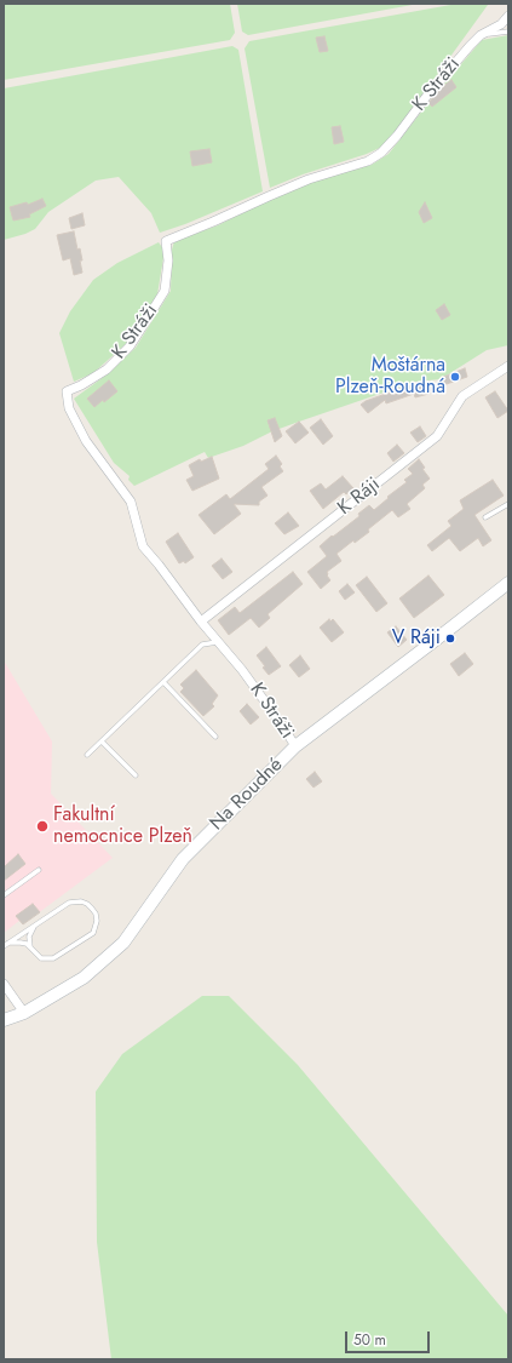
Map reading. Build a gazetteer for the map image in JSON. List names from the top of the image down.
{
  "streets": {
    "street": ["K Stráži", "K Ráji", "Na Roudné"]
  },
  "crossings": [
    ["K Stráži", "K Ráji"],
    ["K Stráži", "Na Roudné"]
  ],
  "places": ["Moštárna Plzeň-Roudná", "V Ráji", "Fakultní nemocnice Plzeň"],
  "scale_bar": "50 m"
}
